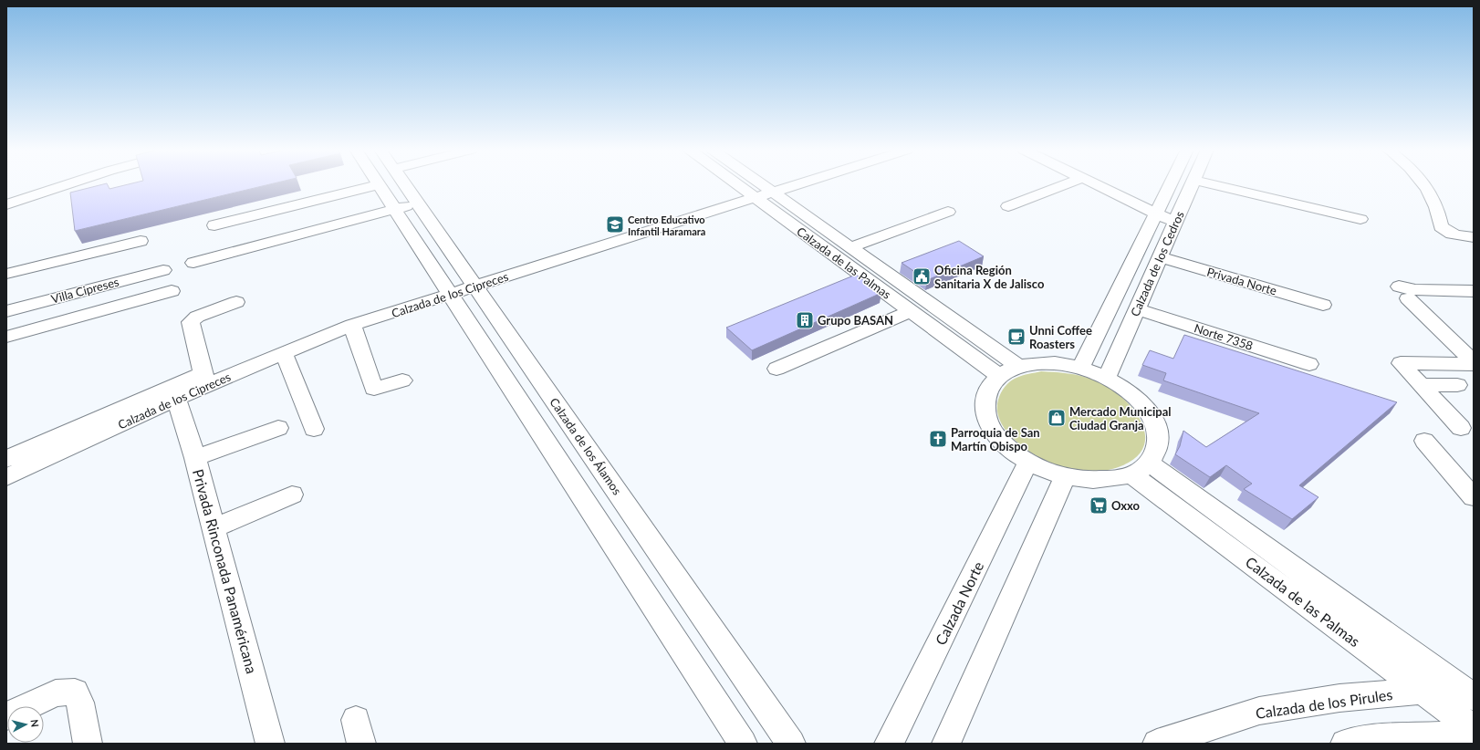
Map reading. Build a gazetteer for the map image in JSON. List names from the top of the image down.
{
  "streets": {
    "street": [
      "Calzada de las Palmas",
      "Calzada de los Cedros",
      "Privada Norte",
      "Villa Cipreses",
      "Calzada de los Cipreces",
      "Norte 7358",
      "Calzada de los Álamos",
      "Privada Rinconada Panaméricana",
      "Calzada Norte",
      "Calzada de los Pirules"
    ]
  },
  "crossings": [
    ["Calzada de las Palmas", "Calzada de los Cipreces"],
    ["Calzada de las Palmas", "Calzada de los Pirules"],
    ["Calzada de los Cedros", "Privada Norte"],
    ["Calzada de los Cedros", "Norte 7358"],
    ["Calzada de los Cipreces", "Calzada de los Álamos"],
    ["Calzada de los Cipreces", "Privada Rinconada Panaméricana"]
  ],
  "places": {
    "school or university": ["Centro Educativo Infantil Haramara"],
    "public building": ["Oficina Región Sanitaria X de Jalisco"],
    "building": ["Grupo BASAN"],
    "cafe": ["Unni Coffee Roasters"],
    "shop": ["Mercado Municipal Ciudad Granja"],
    "church": ["Parroquia de San Martín Obispo"],
    "supermarket": ["Oxxo"]
  },
  "north": "right"
}
